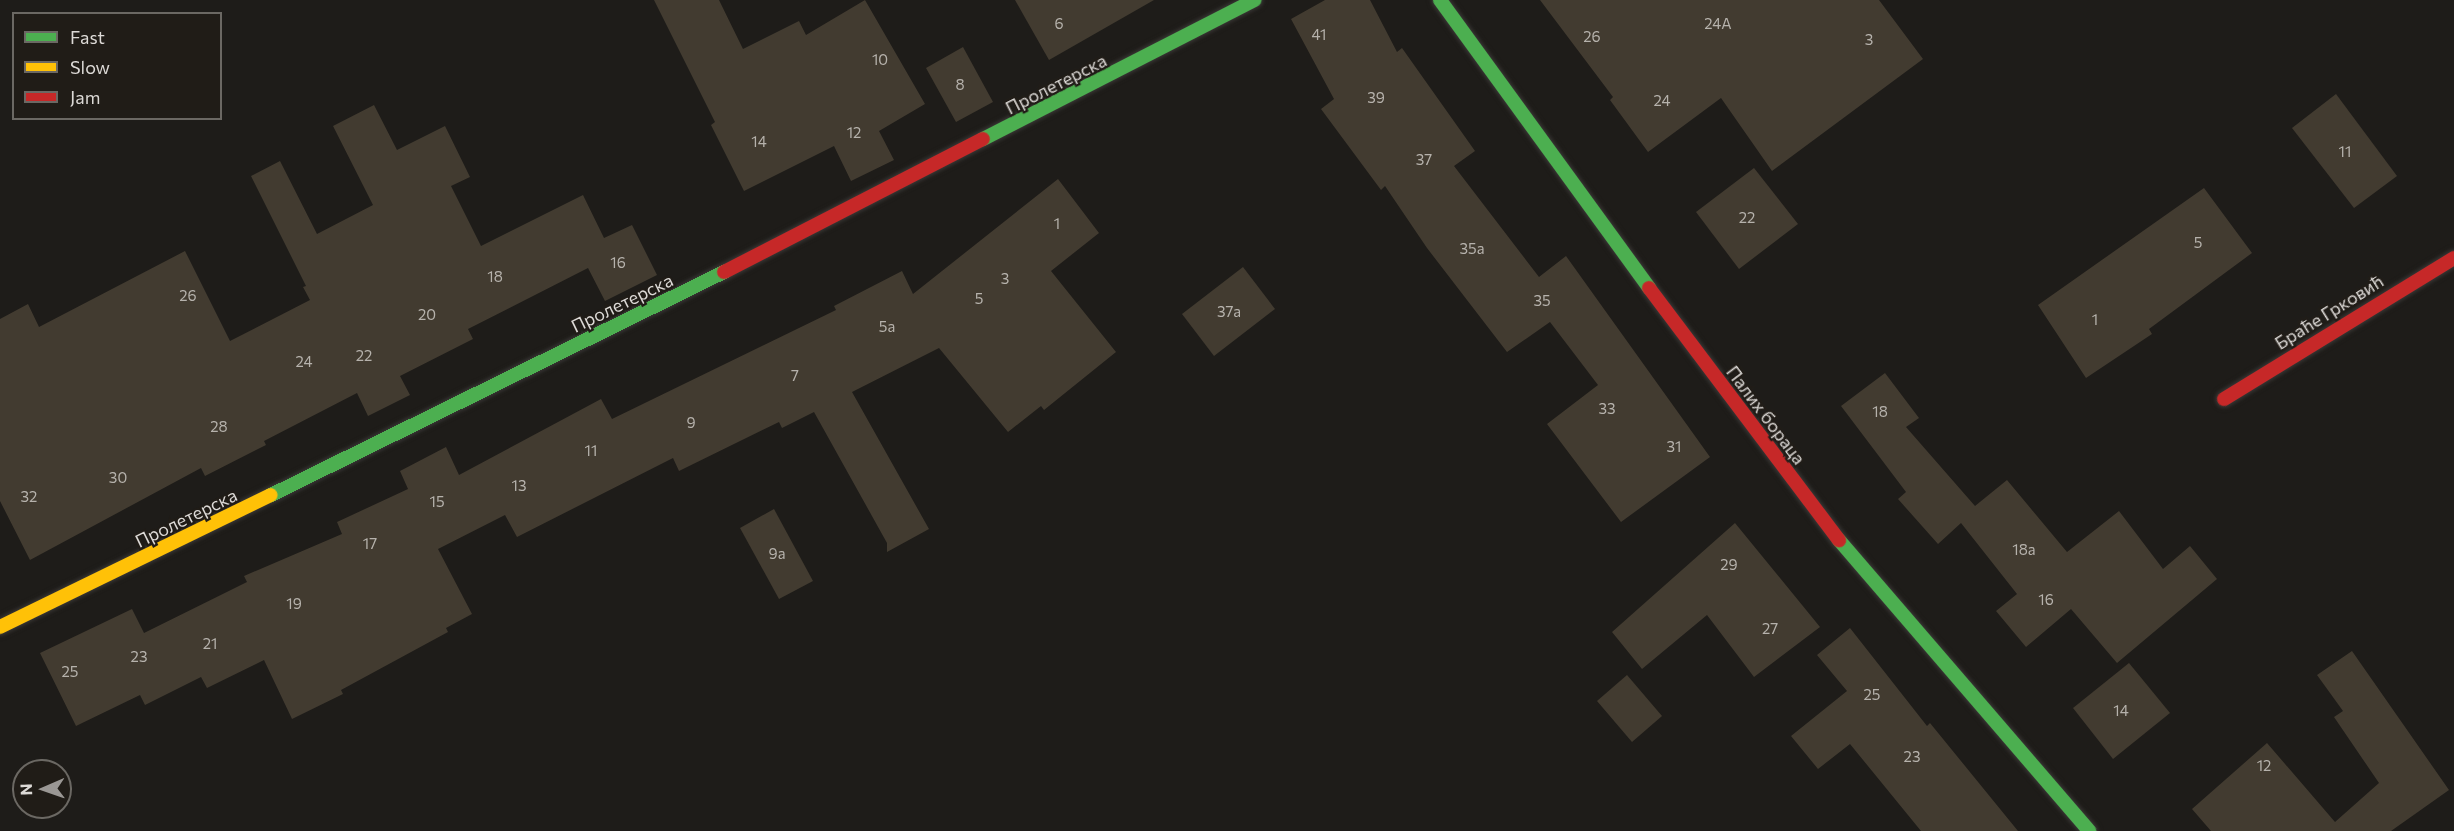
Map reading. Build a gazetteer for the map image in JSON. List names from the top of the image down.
{
  "streets": {
    "street": ["Пролетерска", "Браће Грковић", "Палих бораца"]
  },
  "house_numbers": [
    "6",
    "24A",
    "41",
    "26",
    "3",
    "10",
    "8",
    "39",
    "24",
    "12",
    "14",
    "11",
    "37",
    "22",
    "1",
    "5",
    "35a",
    "16",
    "18",
    "3",
    "26",
    "5",
    "35",
    "37a",
    "20",
    "1",
    "5a",
    "22",
    "24",
    "7",
    "33",
    "18",
    "9",
    "28",
    "31",
    "11",
    "30",
    "13",
    "32",
    "15",
    "17",
    "18a",
    "9a",
    "29",
    "16",
    "19",
    "27",
    "21",
    "23",
    "25",
    "25",
    "14",
    "23",
    "12"
  ],
  "legend": ["Fast", "Slow", "Jam"],
  "north": "left"
}
